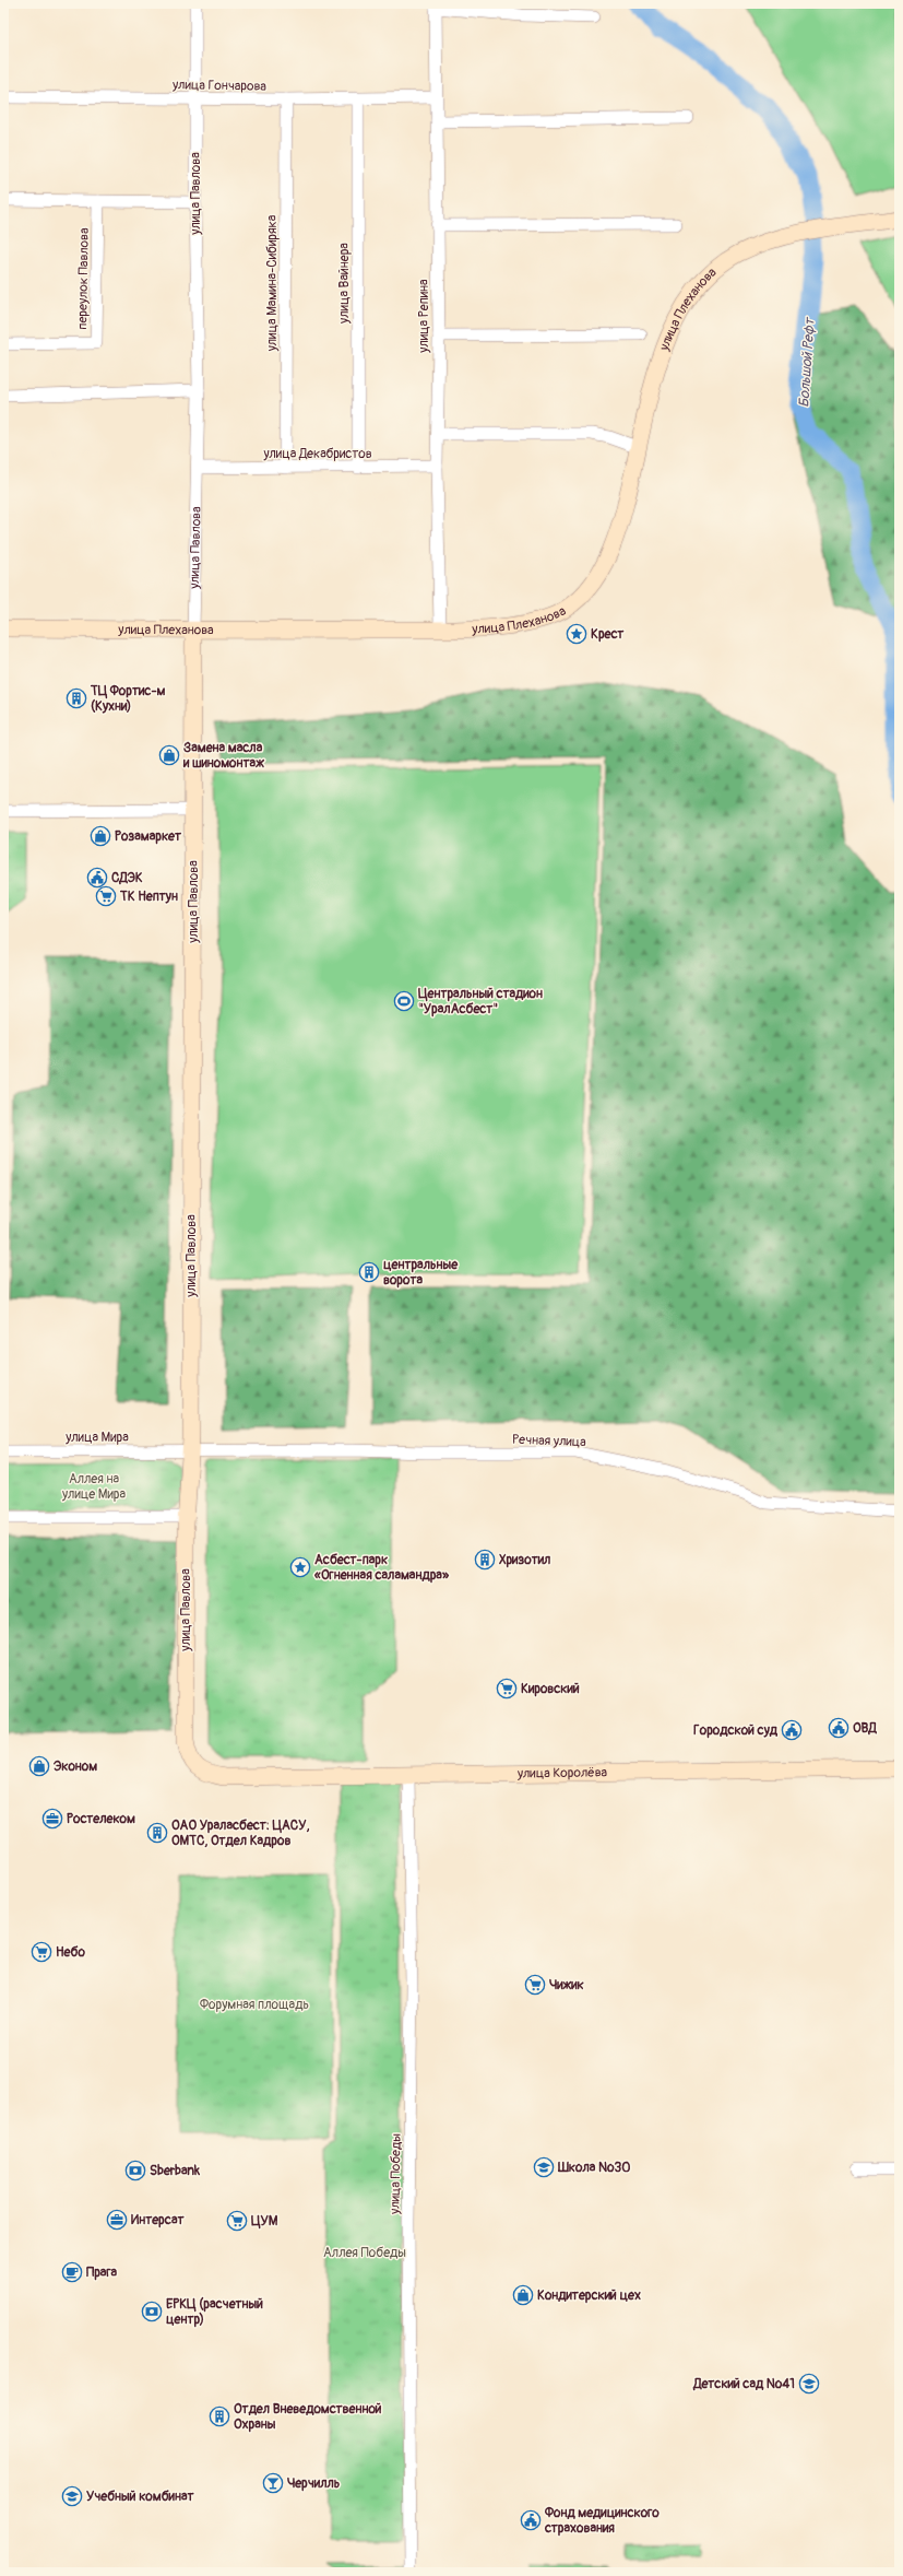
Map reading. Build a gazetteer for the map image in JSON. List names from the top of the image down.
{
  "streets": {
    "street": [
      "улица Гончарова",
      "улица Павлова",
      "переулок Павлова",
      "улица Мамина-Сибиряка",
      "улица Вайнера",
      "улица Плеханова",
      "улица Репина",
      "улица Декабристов",
      "улица Мира",
      "Речная улица",
      "улица Королёва",
      "улица Победы"
    ]
  },
  "crossings": [
    ["улица Гончарова", "улица Павлова"],
    ["улица Гончарова", "улица Мамина-Сибиряка"],
    ["улица Гончарова", "улица Вайнера"],
    ["улица Гончарова", "улица Репина"],
    ["улица Павлова", "улица Плеханова"],
    ["улица Павлова", "улица Декабристов"],
    ["улица Павлова", "улица Мира"],
    ["улица Павлова", "Речная улица"],
    ["улица Павлова", "улица Королёва"],
    ["улица Мамина-Сибиряка", "улица Декабристов"],
    ["улица Вайнера", "улица Декабристов"],
    ["улица Плеханова", "улица Репина"],
    ["улица Репина", "улица Декабристов"],
    ["улица Мира", "Речная улица"],
    ["улица Королёва", "улица Победы"]
  ],
  "water": ["Большой Рефт"],
  "parks": ["Аллея на улице Мира", "Форумная площадь", "Аллея Победы"],
  "places": {
    "place": ["Крест", "Асбест-парк «Огненная саламандра»"],
    "building": [
      "ТЦ Фортис-м (Кухни)",
      "центральные ворота",
      "Хризотил",
      "ОАО Ураласбест: ЦАСУ, ОМТС, Отдел Кадров",
      "Отдел Вневедомственной Охраны"
    ],
    "shop": [
      "Замена масла и шиномонтаж",
      "Розамаркет",
      "Эконом",
      "Кондитерский цех"
    ],
    "public building": [
      "СДЭК",
      "ОВД",
      "Городской суд",
      "Фонд медицинского страхования"
    ],
    "supermarket": [
      "ТК Нептун",
      "Кировский",
      "Небо",
      "Чижик",
      "ЦУМ"
    ],
    "sports": ["Центральный стадион \"УралАсбест\""],
    "office": ["Ростелеком", "Интерсат"],
    "school or university": ["Школа №30", "Детский сад №41", "Учебный комбинат"],
    "bank": ["Sberbank", "ЕРКЦ (расчетный центр)"],
    "cafe": ["Прага"],
    "bar": ["Черчилль"]
  }
}
